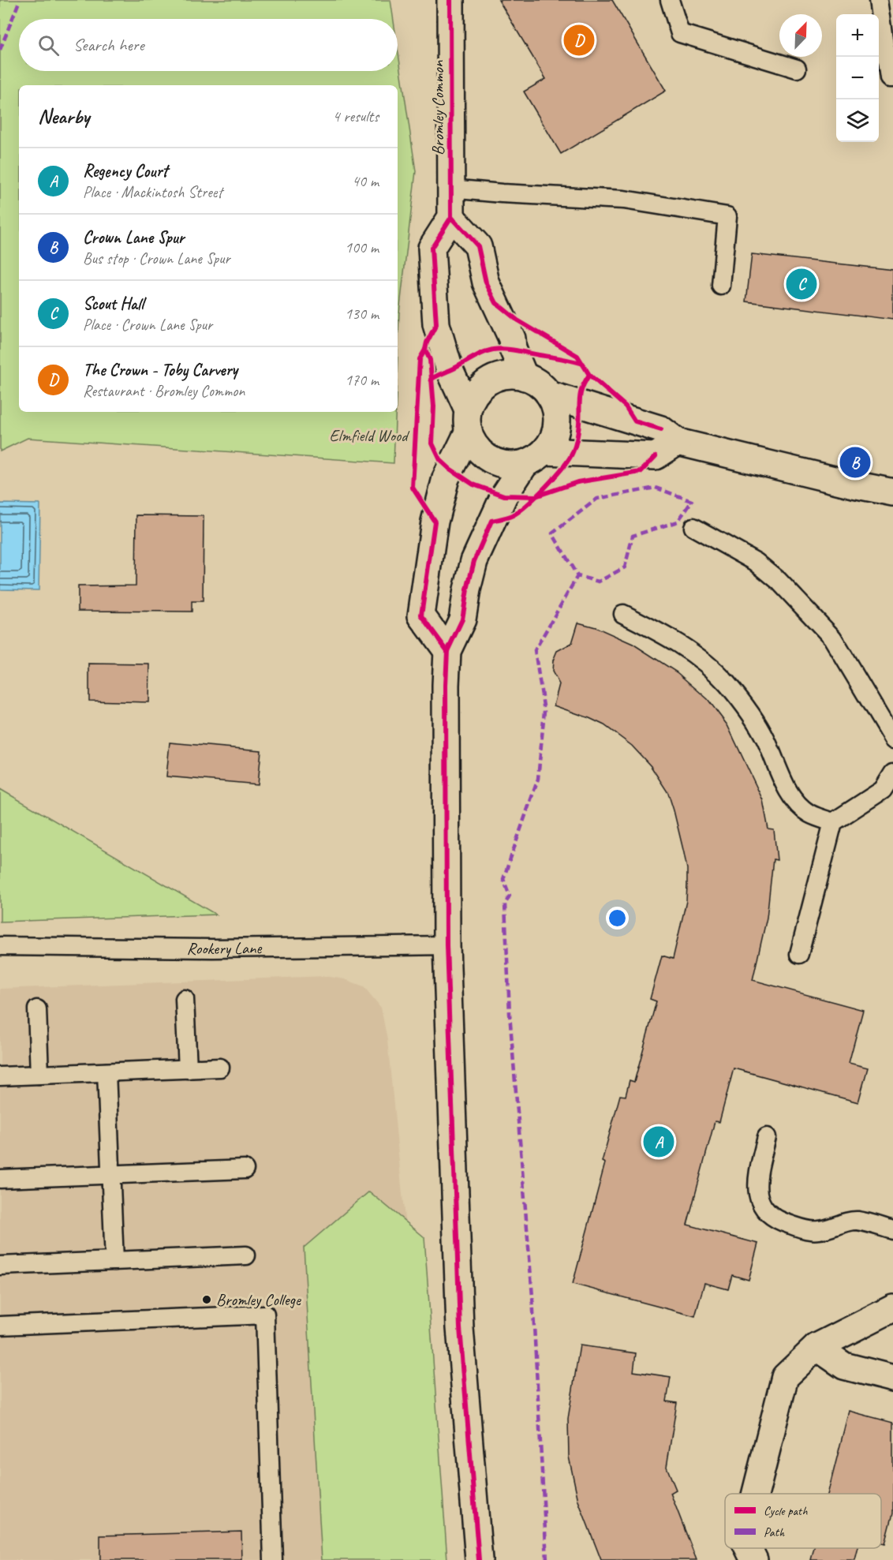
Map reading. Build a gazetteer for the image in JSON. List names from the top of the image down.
{
  "streets": {
    "main road": ["Bromley Common"],
    "lane": ["Rookery Lane"]
  },
  "parks": ["Elmfield Wood"],
  "places": ["Bromley College"],
  "legend": ["Cycle path", "Path"],
  "north": "top right",
  "page": {
    "map_buttons": ["+", "−"],
    "search": "Search here",
    "pins": [
      "D",
      "C",
      "B",
      "A"
    ],
    "heading": ["Nearby", "4 results"],
    "list": [
      {
        "mark": "A",
        "name": "Regency Court",
        "note": "Place · Mackintosh Street",
        "value": "40 m"
      },
      {
        "mark": "B",
        "name": "Crown Lane Spur",
        "note": "Bus stop · Crown Lane Spur",
        "value": "100 m"
      },
      {
        "mark": "C",
        "name": "Scout Hall",
        "note": "Place · Crown Lane Spur",
        "value": "130 m"
      },
      {
        "mark": "D",
        "name": "The Crown - Toby Carvery",
        "note": "Restaurant · Bromley Common",
        "value": "170 m"
      }
    ]
  }
}
